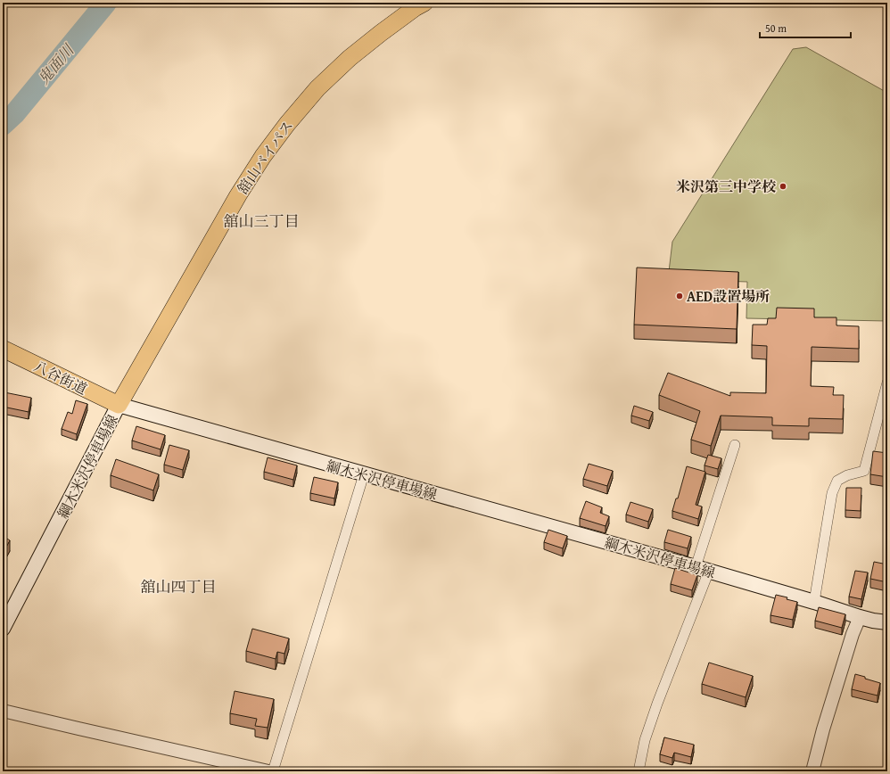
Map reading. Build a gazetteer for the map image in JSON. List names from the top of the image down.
{
  "streets": {
    "highway": ["舘山バイパス", "八谷街道"],
    "main road": ["綱木米沢停車場線"]
  },
  "crossings": [
    ["舘山バイパス", "八谷街道"],
    ["舘山バイパス", "綱木米沢停車場線"],
    ["八谷街道", "綱木米沢停車場線"]
  ],
  "districts": ["舘山三丁目", "舘山四丁目"],
  "water": ["鬼面川"],
  "places": ["米沢第三中学校", "AED設置場所"],
  "scale_bar": "50 m"
}
